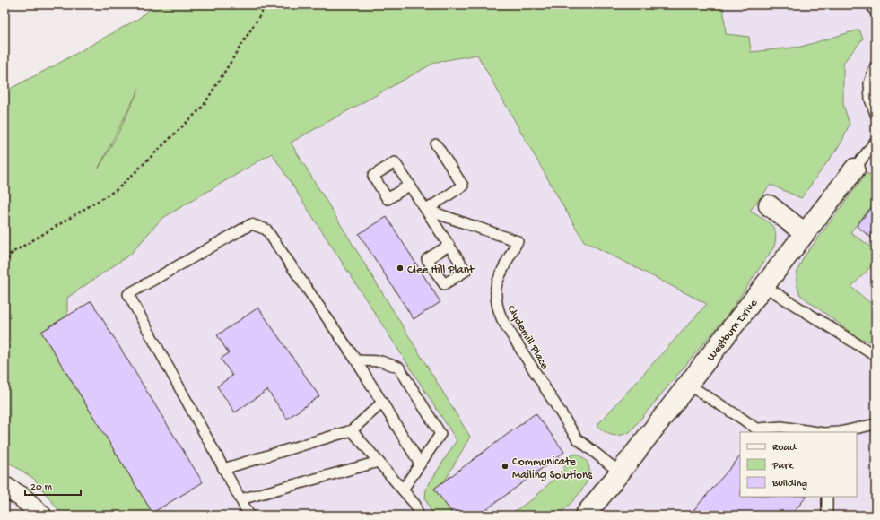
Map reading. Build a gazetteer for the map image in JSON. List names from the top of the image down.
{
  "streets": {
    "street": ["Westburn Drive"],
    "lane": ["Clydemill Place"]
  },
  "crossings": [
    ["Westburn Drive", "Clydemill Place"]
  ],
  "places": ["Clee Hill Plant", "Communicate Mailing Solutions"],
  "legend": ["Road", "Park", "Building"],
  "scale_bar": "20 m"
}
